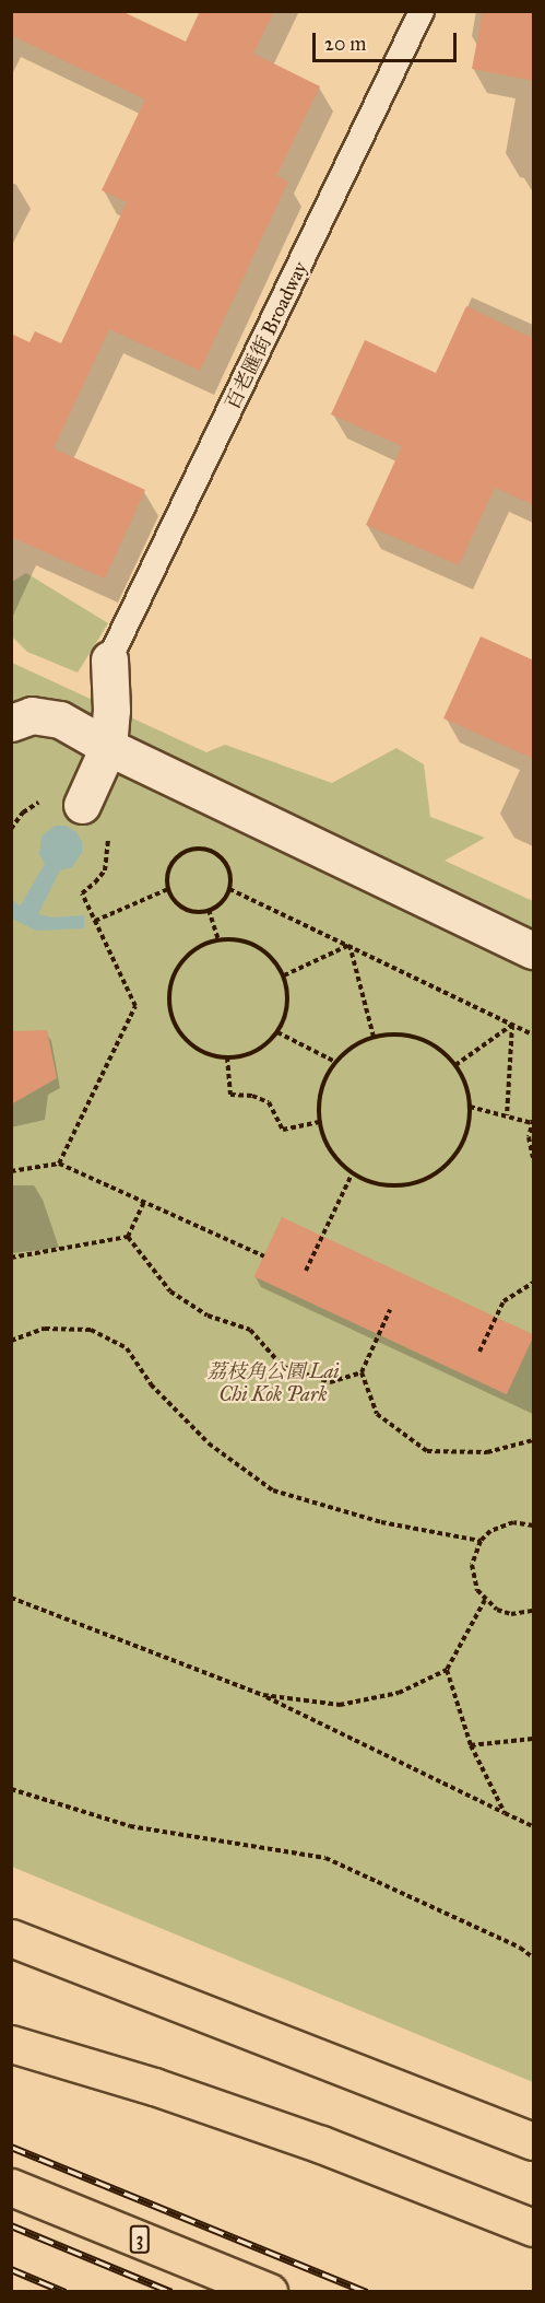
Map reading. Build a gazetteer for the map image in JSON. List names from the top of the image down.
{
  "streets": {
    "highway": ["3"],
    "lane": ["百老匯街 Broadway"]
  },
  "parks": ["荔枝角公園 Lai Chi Kok Park"],
  "scale_bar": "20 m"
}
